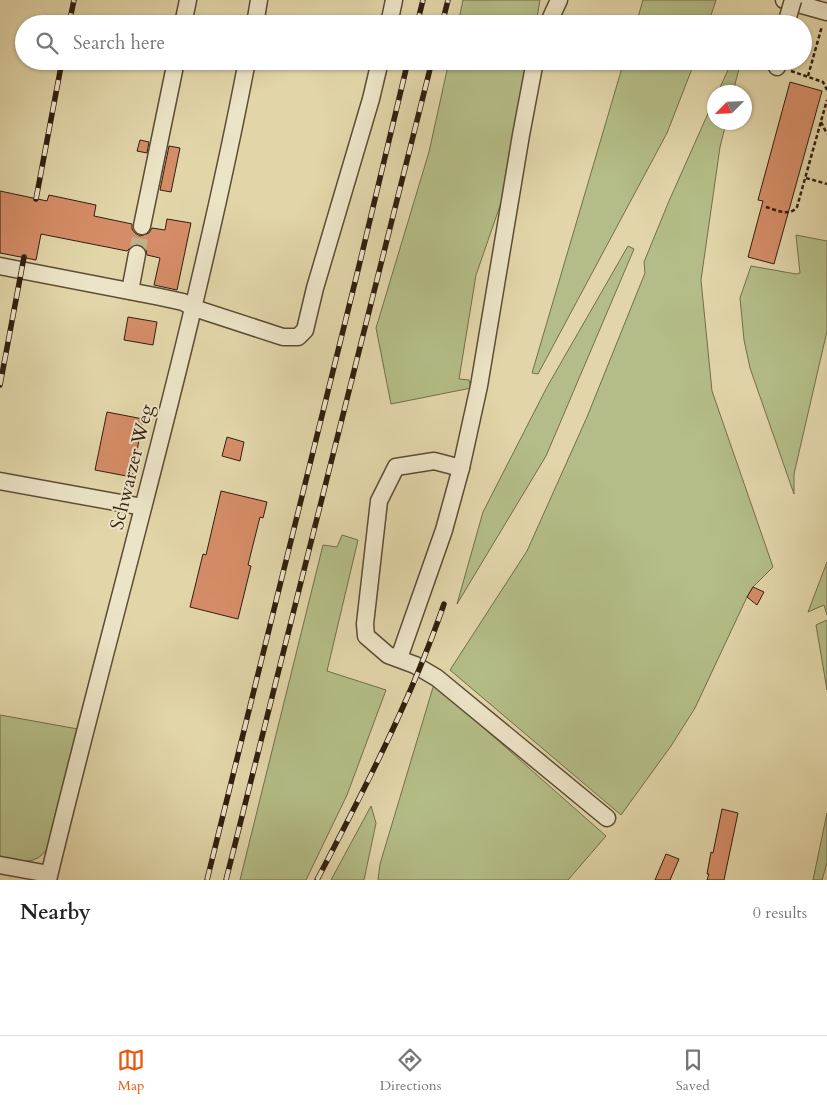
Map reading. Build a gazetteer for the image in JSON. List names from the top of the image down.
{
  "streets": {
    "street": ["Schwarzer Weg"]
  },
  "north": "bottom left",
  "page": {
    "search": "Search here",
    "heading": ["Nearby", "0 results"],
    "nav": ["Map", "Directions", "Saved"]
  }
}
